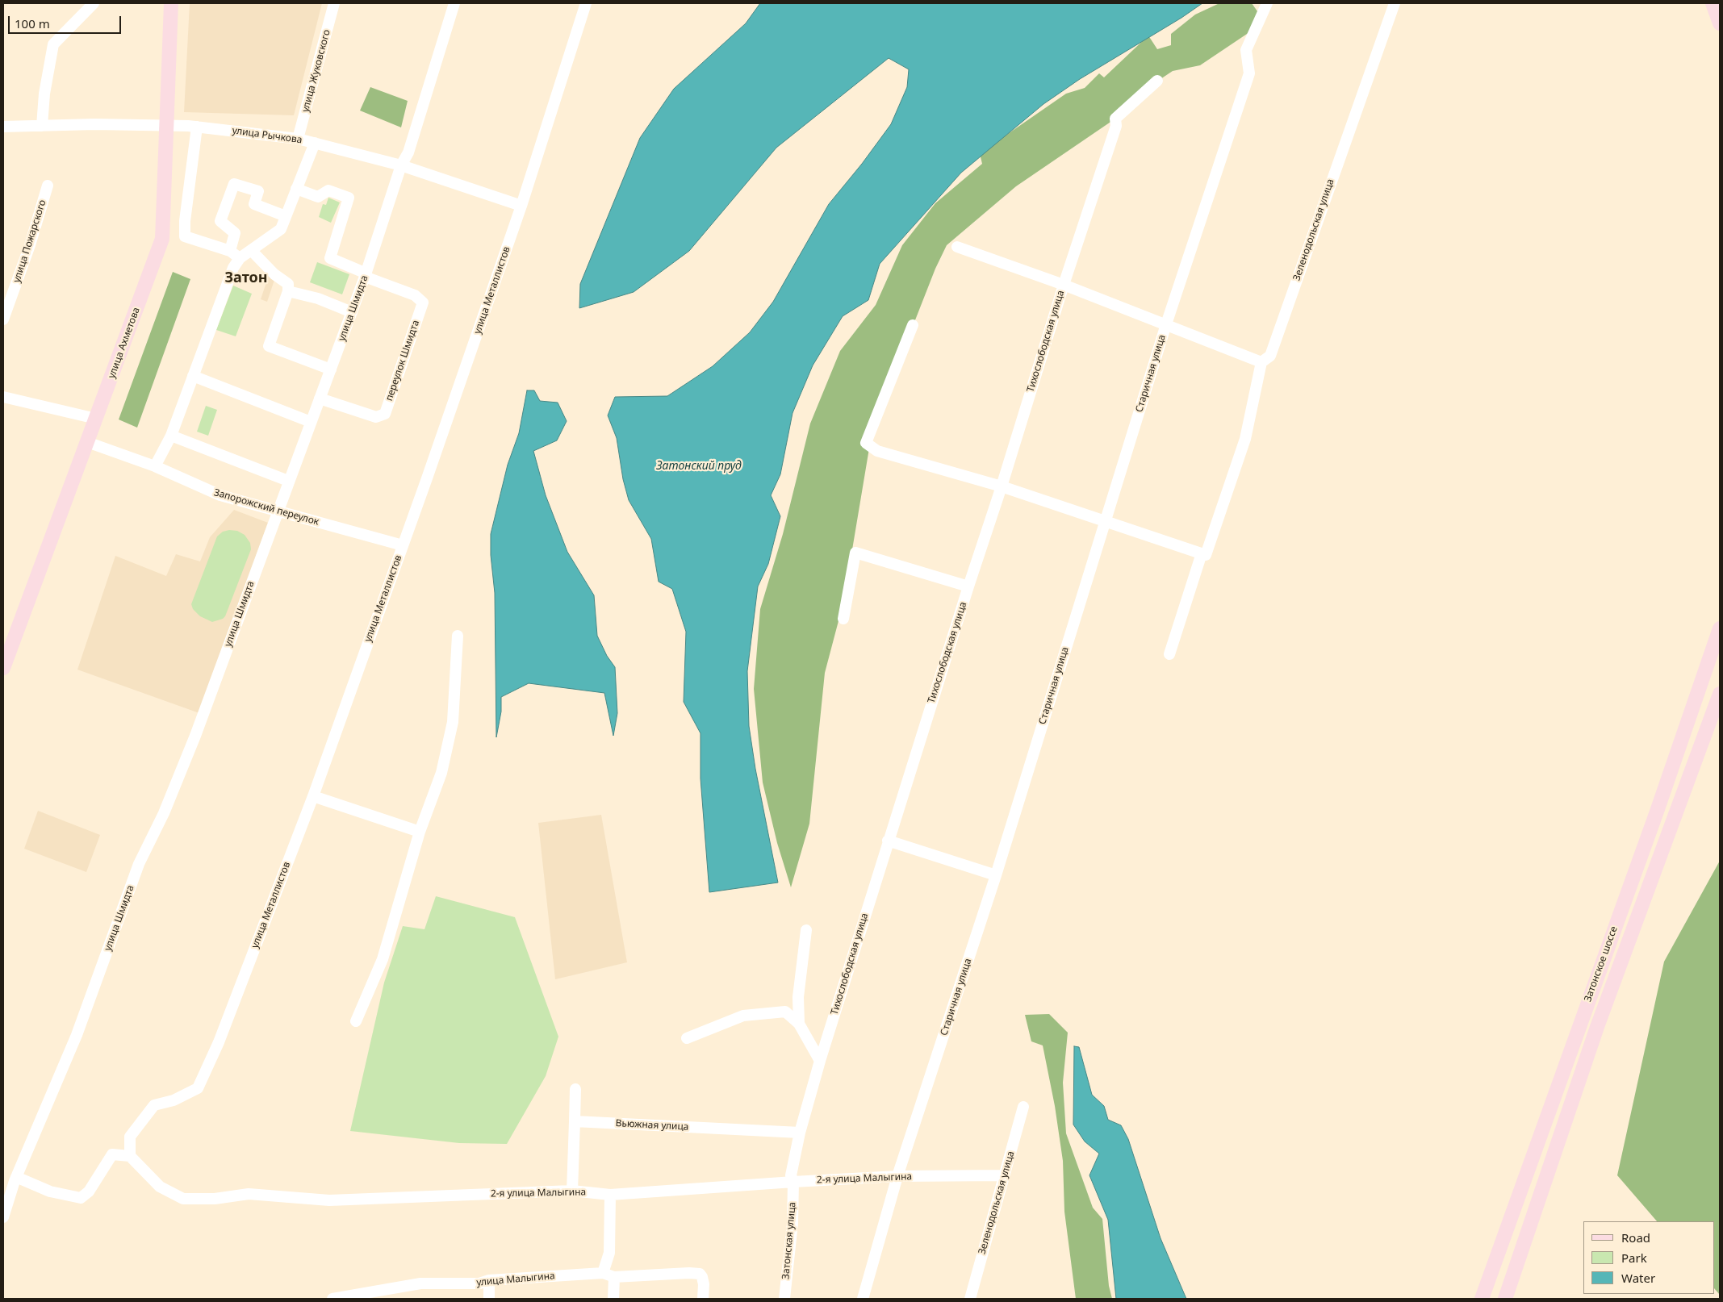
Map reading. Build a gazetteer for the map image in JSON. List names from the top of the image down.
{
  "streets": {
    "main road": ["улица Ахметова", "Затонское шоссе"],
    "street": [
      "улица Жуковского",
      "улица Рычкова",
      "Зеленодольская улица",
      "улица Пожарского",
      "улица Металлистов",
      "улица Шмидта",
      "Тихослободская улица",
      "переулок Шмидта",
      "Старичная улица",
      "Запорожский переулок",
      "Вьюжная улица",
      "2-я улица Малыгина",
      "Затонская улица",
      "улица Малыгина"
    ]
  },
  "crossings": [
    ["улица Жуковского", "улица Рычкова"],
    ["улица Рычкова", "улица Металлистов"],
    ["улица Рычкова", "улица Шмидта"],
    ["улица Рычкова", "улица Ахметова"],
    ["Зеленодольская улица", "2-я улица Малыгина"],
    ["улица Металлистов", "Запорожский переулок"],
    ["улица Металлистов", "2-я улица Малыгина"],
    ["улица Шмидта", "переулок Шмидта"],
    ["улица Шмидта", "Запорожский переулок"],
    ["Тихослободская улица", "Вьюжная улица"],
    ["Тихослободская улица", "2-я улица Малыгина"],
    ["Тихослободская улица", "Затонская улица"],
    ["улица Ахметова", "Запорожский переулок"],
    ["Старичная улица", "2-я улица Малыгина"],
    ["2-я улица Малыгина", "Затонская улица"]
  ],
  "districts": ["Затон"],
  "water": ["Затонский пруд"],
  "legend": ["Road", "Park", "Water"],
  "scale_bar": "100 m"
}
